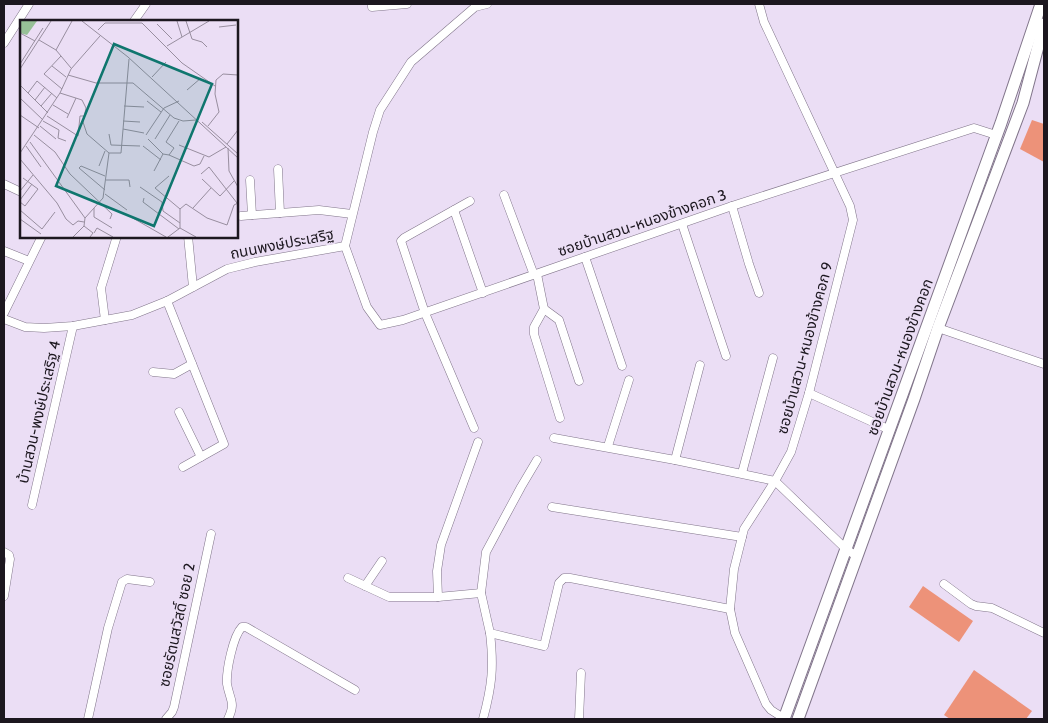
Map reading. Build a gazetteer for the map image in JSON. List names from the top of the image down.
{
  "streets": {
    "main road": ["ซอยบ้านสวน-หนองข้างคอก"],
    "street": [
      "ซอยบ้านสวน-หนองข้างคอก 3",
      "ถนนพงษ์ประเสริฐ",
      "ซอยบ้านสวน-หนองข้างคอก 9",
      "บ้านสวน-พงษ์ประเสริฐ 4",
      "ซอยรัตนสวัสดิ์ ซอย 2"
    ]
  },
  "crossings": [
    ["ซอยบ้านสวน-หนองข้างคอก 3", "ถนนพงษ์ประเสริฐ"],
    ["ซอยบ้านสวน-หนองข้างคอก 3", "ซอยบ้านสวน-หนองข้างคอก 9"],
    ["ซอยบ้านสวน-หนองข้างคอก 3", "ซอยบ้านสวน-หนองข้างคอก"],
    ["ถนนพงษ์ประเสริฐ", "บ้านสวน-พงษ์ประเสริฐ 4"],
    ["ซอยบ้านสวน-หนองข้างคอก 9", "ซอยบ้านสวน-หนองข้างคอก"]
  ]
}
